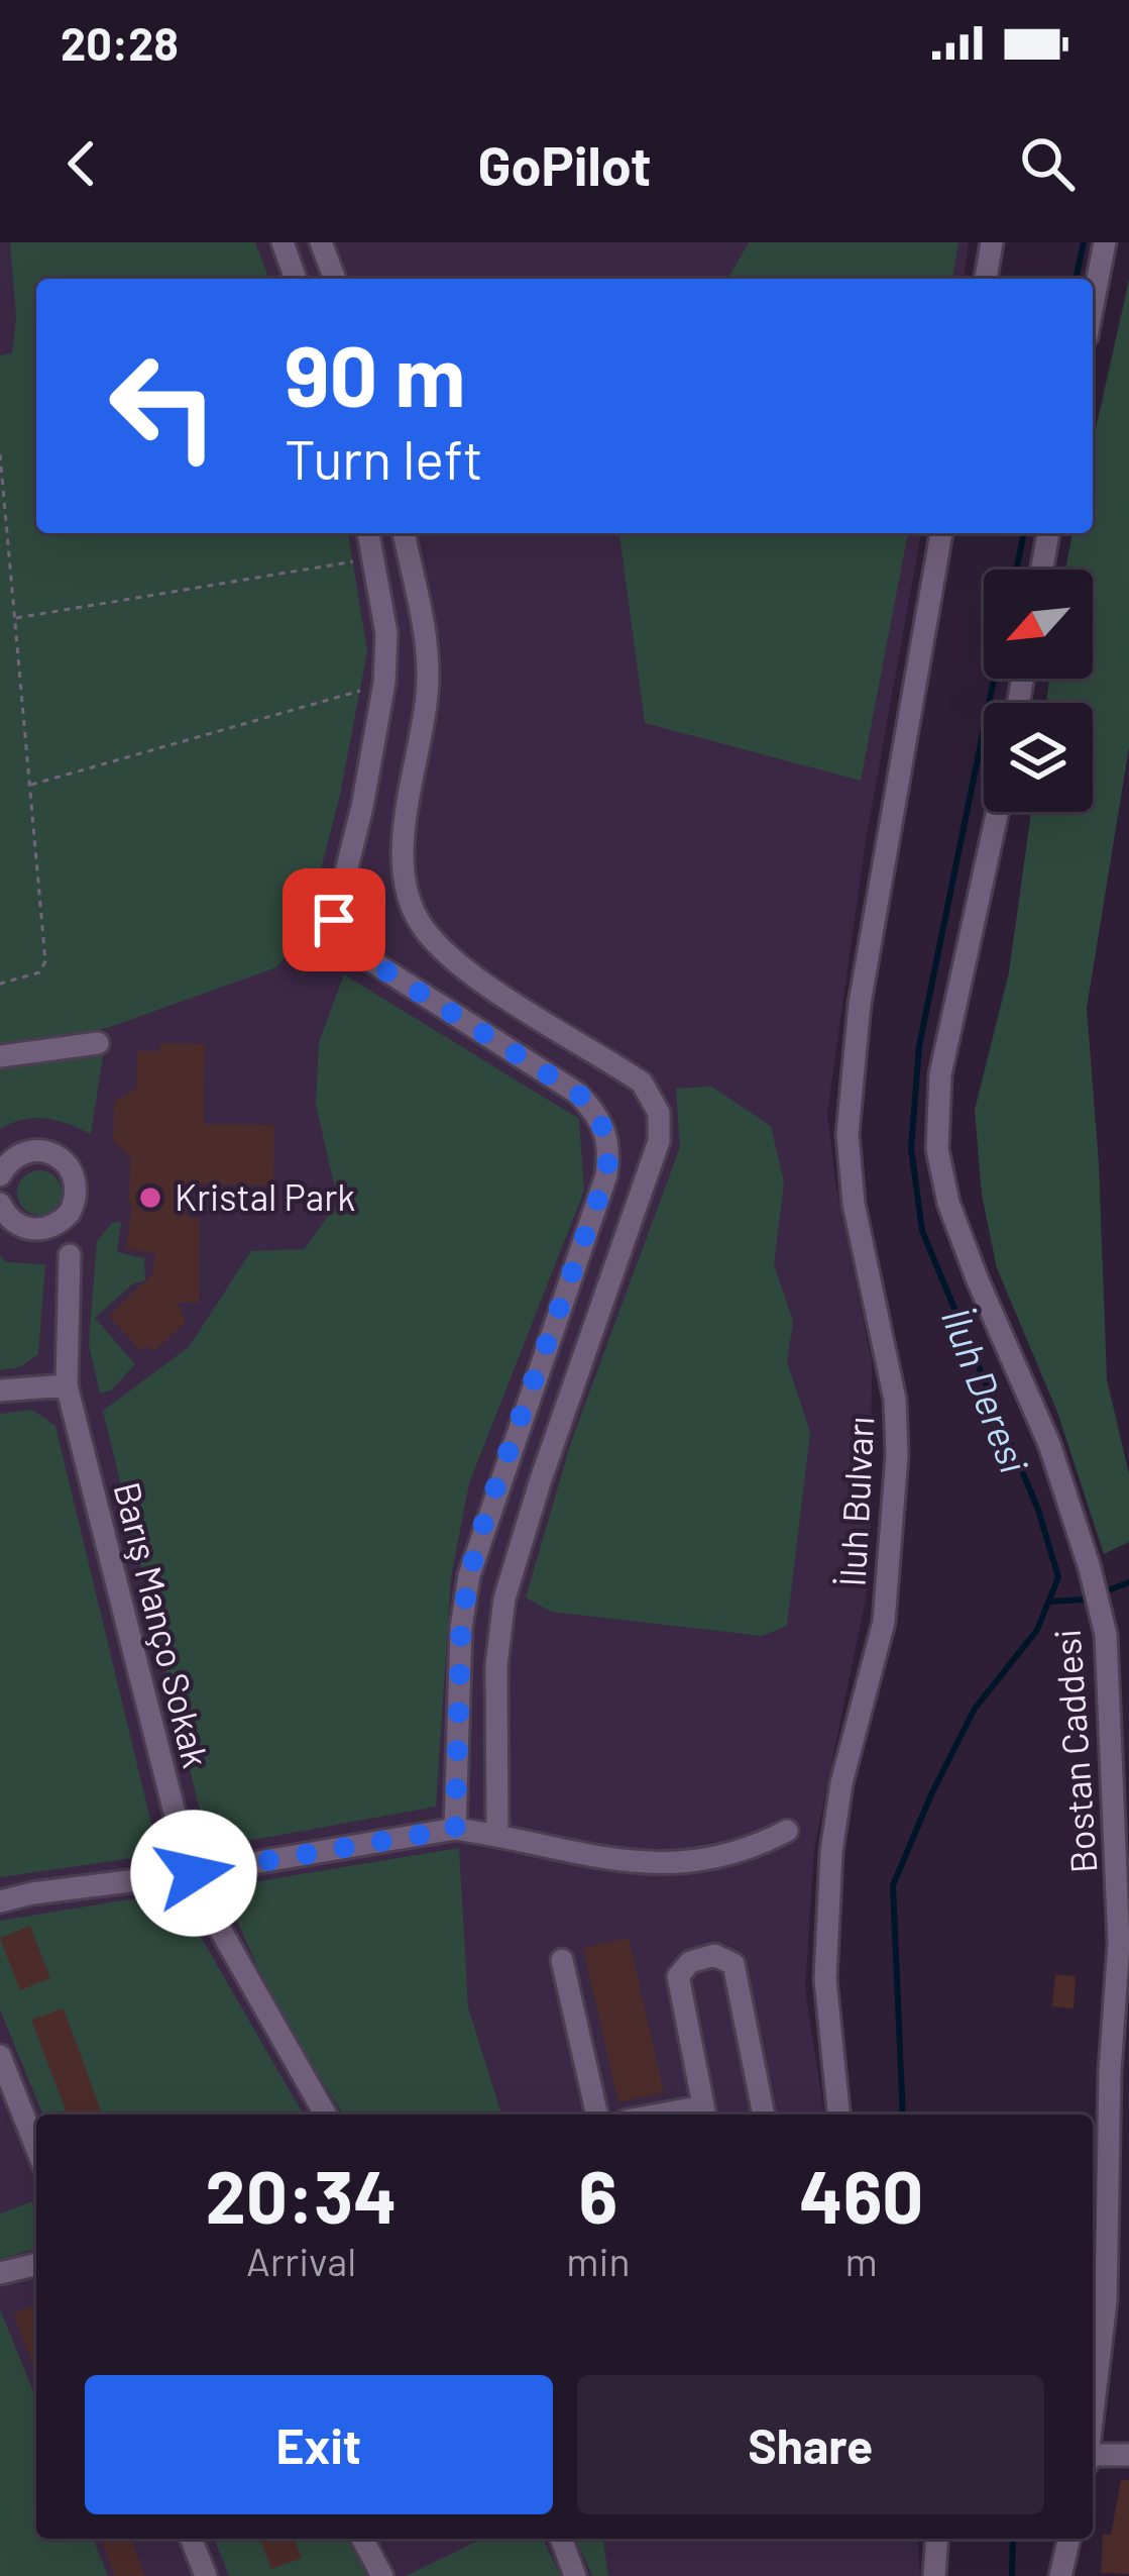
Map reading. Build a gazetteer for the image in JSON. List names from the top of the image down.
{
  "streets": {
    "street": ["İluh Bulvarı", "Barış Manço Sokak", "Bostan Caddesi"]
  },
  "water": ["İluh Deresi"],
  "places": ["Kristal Park"],
  "north": "bottom left",
  "page": {
    "status": "20:28",
    "header": "GoPilot",
    "turn": ["90 m", "Turn left"],
    "eta": [
      "20:34",
      "Arrival",
      "6",
      "min",
      "460",
      "m"
    ],
    "buttons": ["Exit", "Share"]
  }
}
